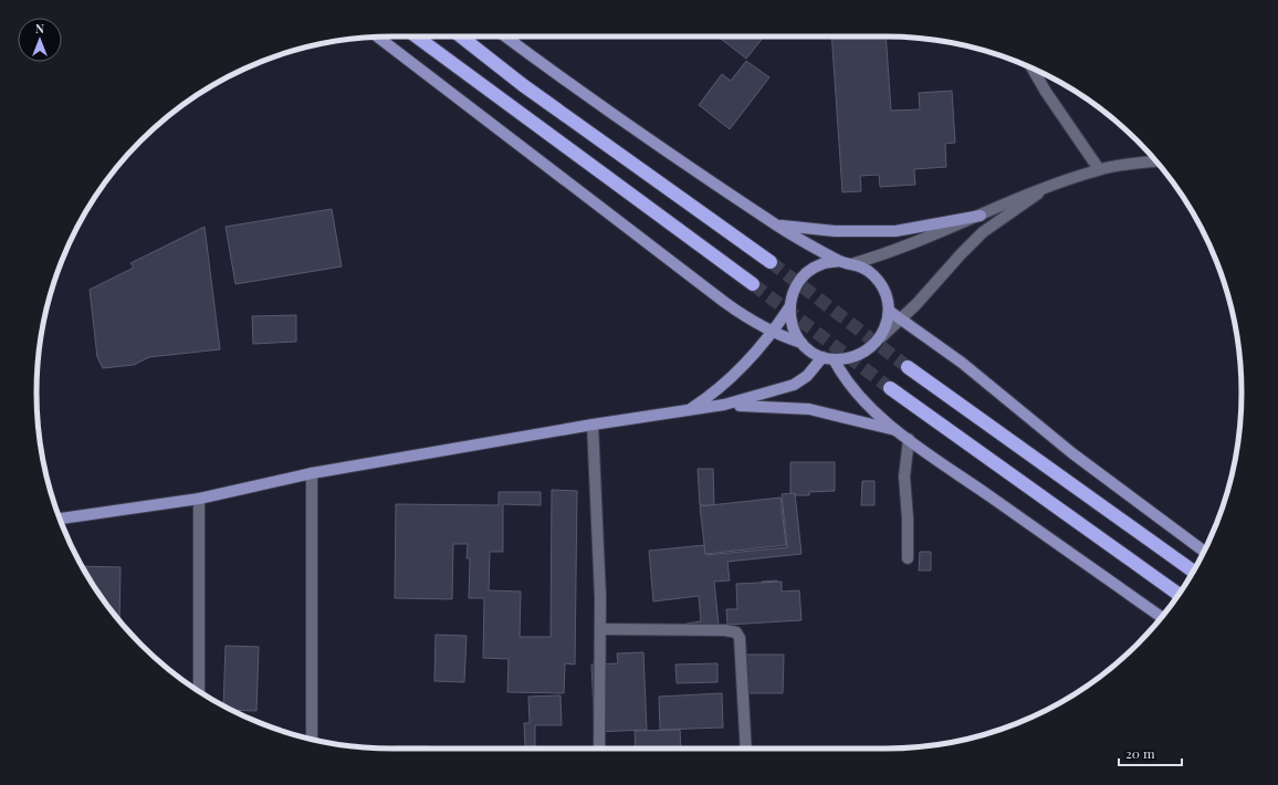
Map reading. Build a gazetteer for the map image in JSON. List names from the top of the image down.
{
  "scale_bar": "20 m",
  "north": "top"
}
